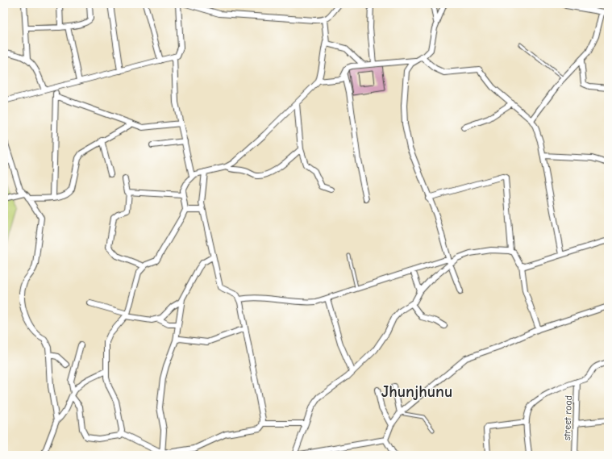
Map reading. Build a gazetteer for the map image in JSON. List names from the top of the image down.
{
  "streets": {
    "street": ["street road"]
  },
  "districts": ["Jhunjhunu"]
}
